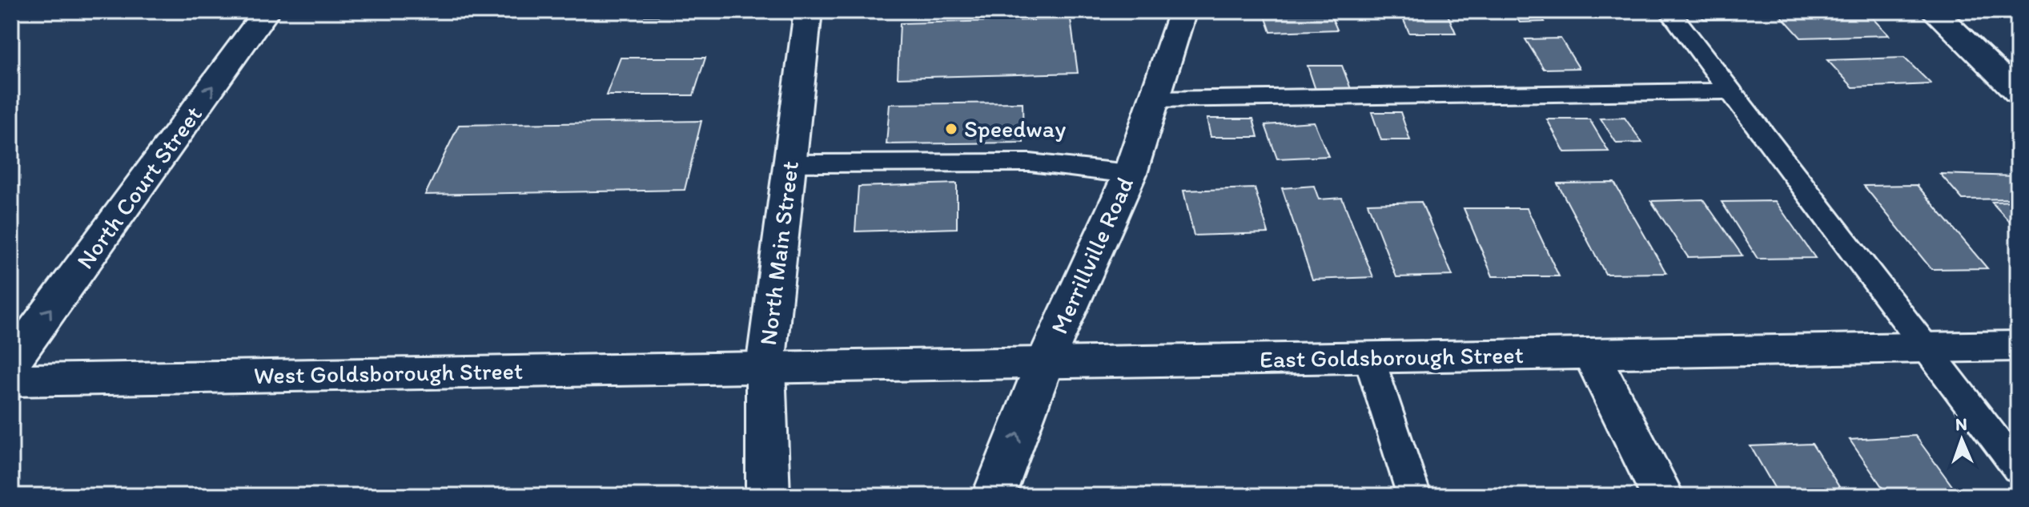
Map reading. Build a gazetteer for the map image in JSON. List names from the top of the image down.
{
  "streets": {
    "street": [
      "North Court Street",
      "North Main Street",
      "Merrillville Road",
      "East Goldsborough Street",
      "West Goldsborough Street"
    ]
  },
  "crossings": [
    ["North Main Street", "East Goldsborough Street"],
    ["North Main Street", "West Goldsborough Street"],
    ["Merrillville Road", "East Goldsborough Street"],
    ["East Goldsborough Street", "West Goldsborough Street"]
  ],
  "one_way": ["North Court Street"],
  "places": ["Speedway"],
  "north": "top"
}
